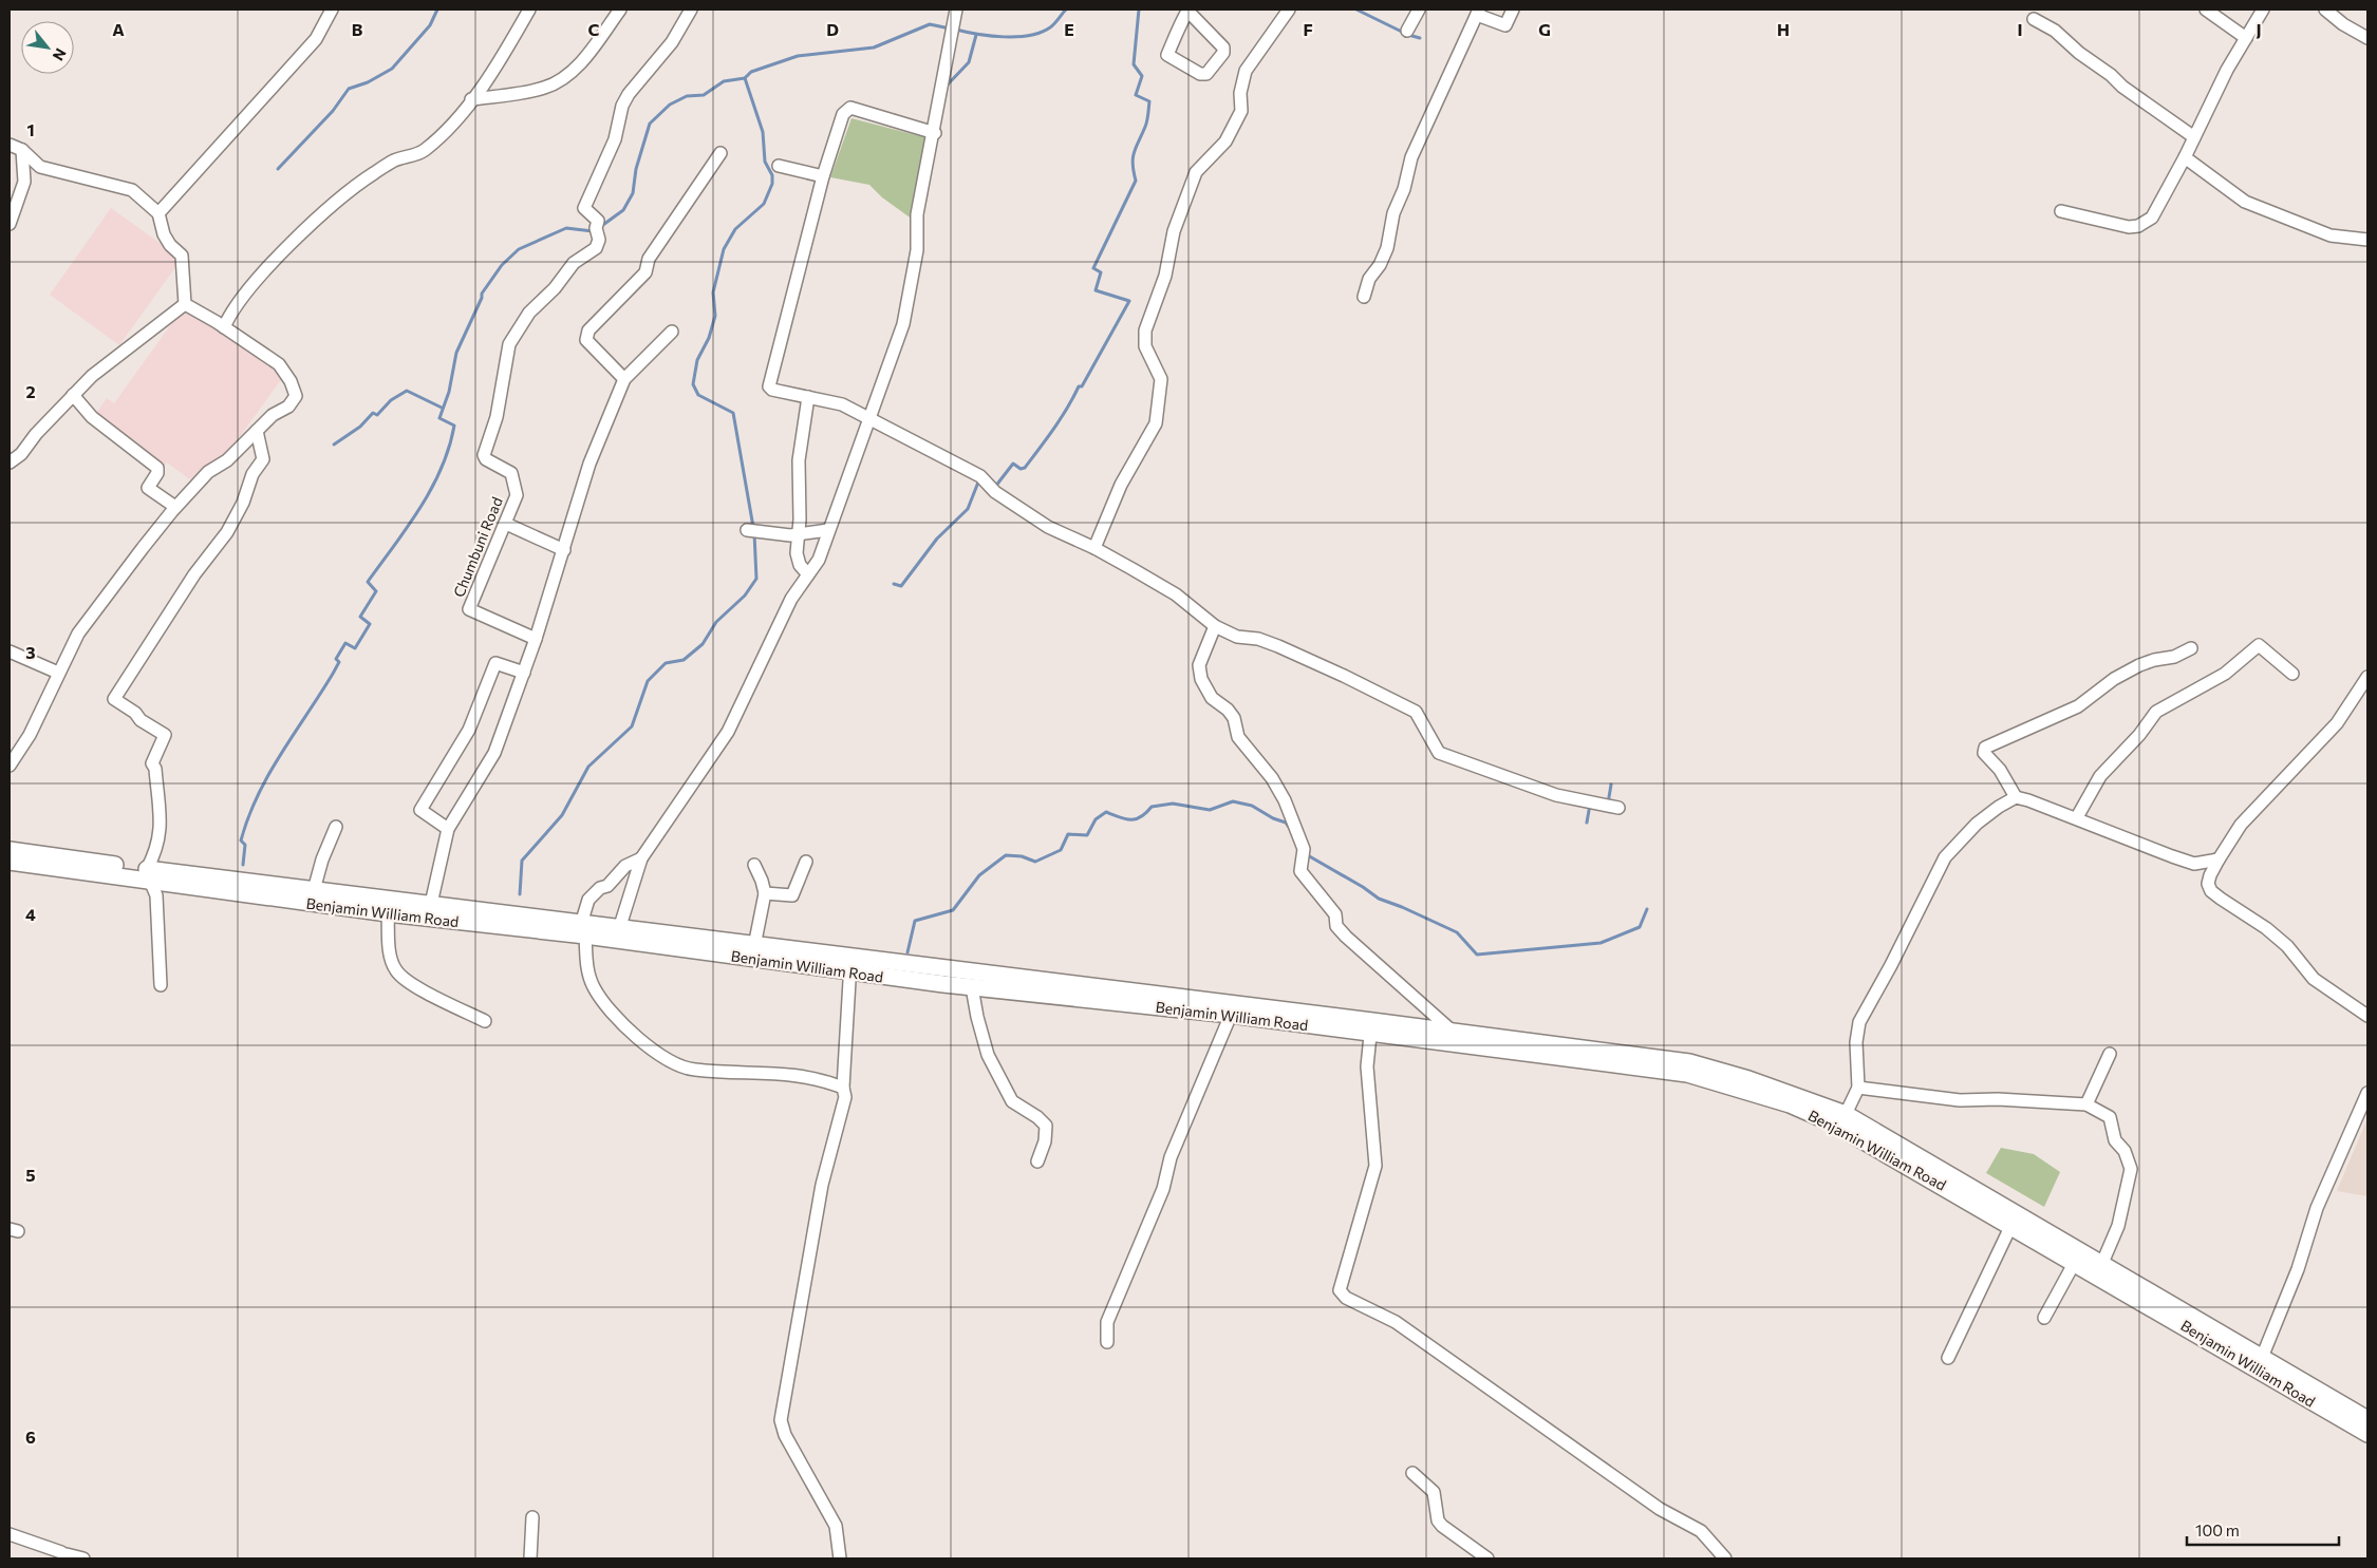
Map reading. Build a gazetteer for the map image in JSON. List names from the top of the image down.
{
  "streets": {
    "main road": ["Benjamin William Road"],
    "street": ["Chumbuni Road"]
  },
  "scale_bar": "100 m",
  "north": "bottom right",
  "grid": {
    "columns": [
      "A",
      "B",
      "C",
      "D",
      "E",
      "F",
      "G",
      "H",
      "I",
      "J"
    ],
    "rows": [
      "1",
      "2",
      "3",
      "4",
      "5",
      "6"
    ]
  }
}
